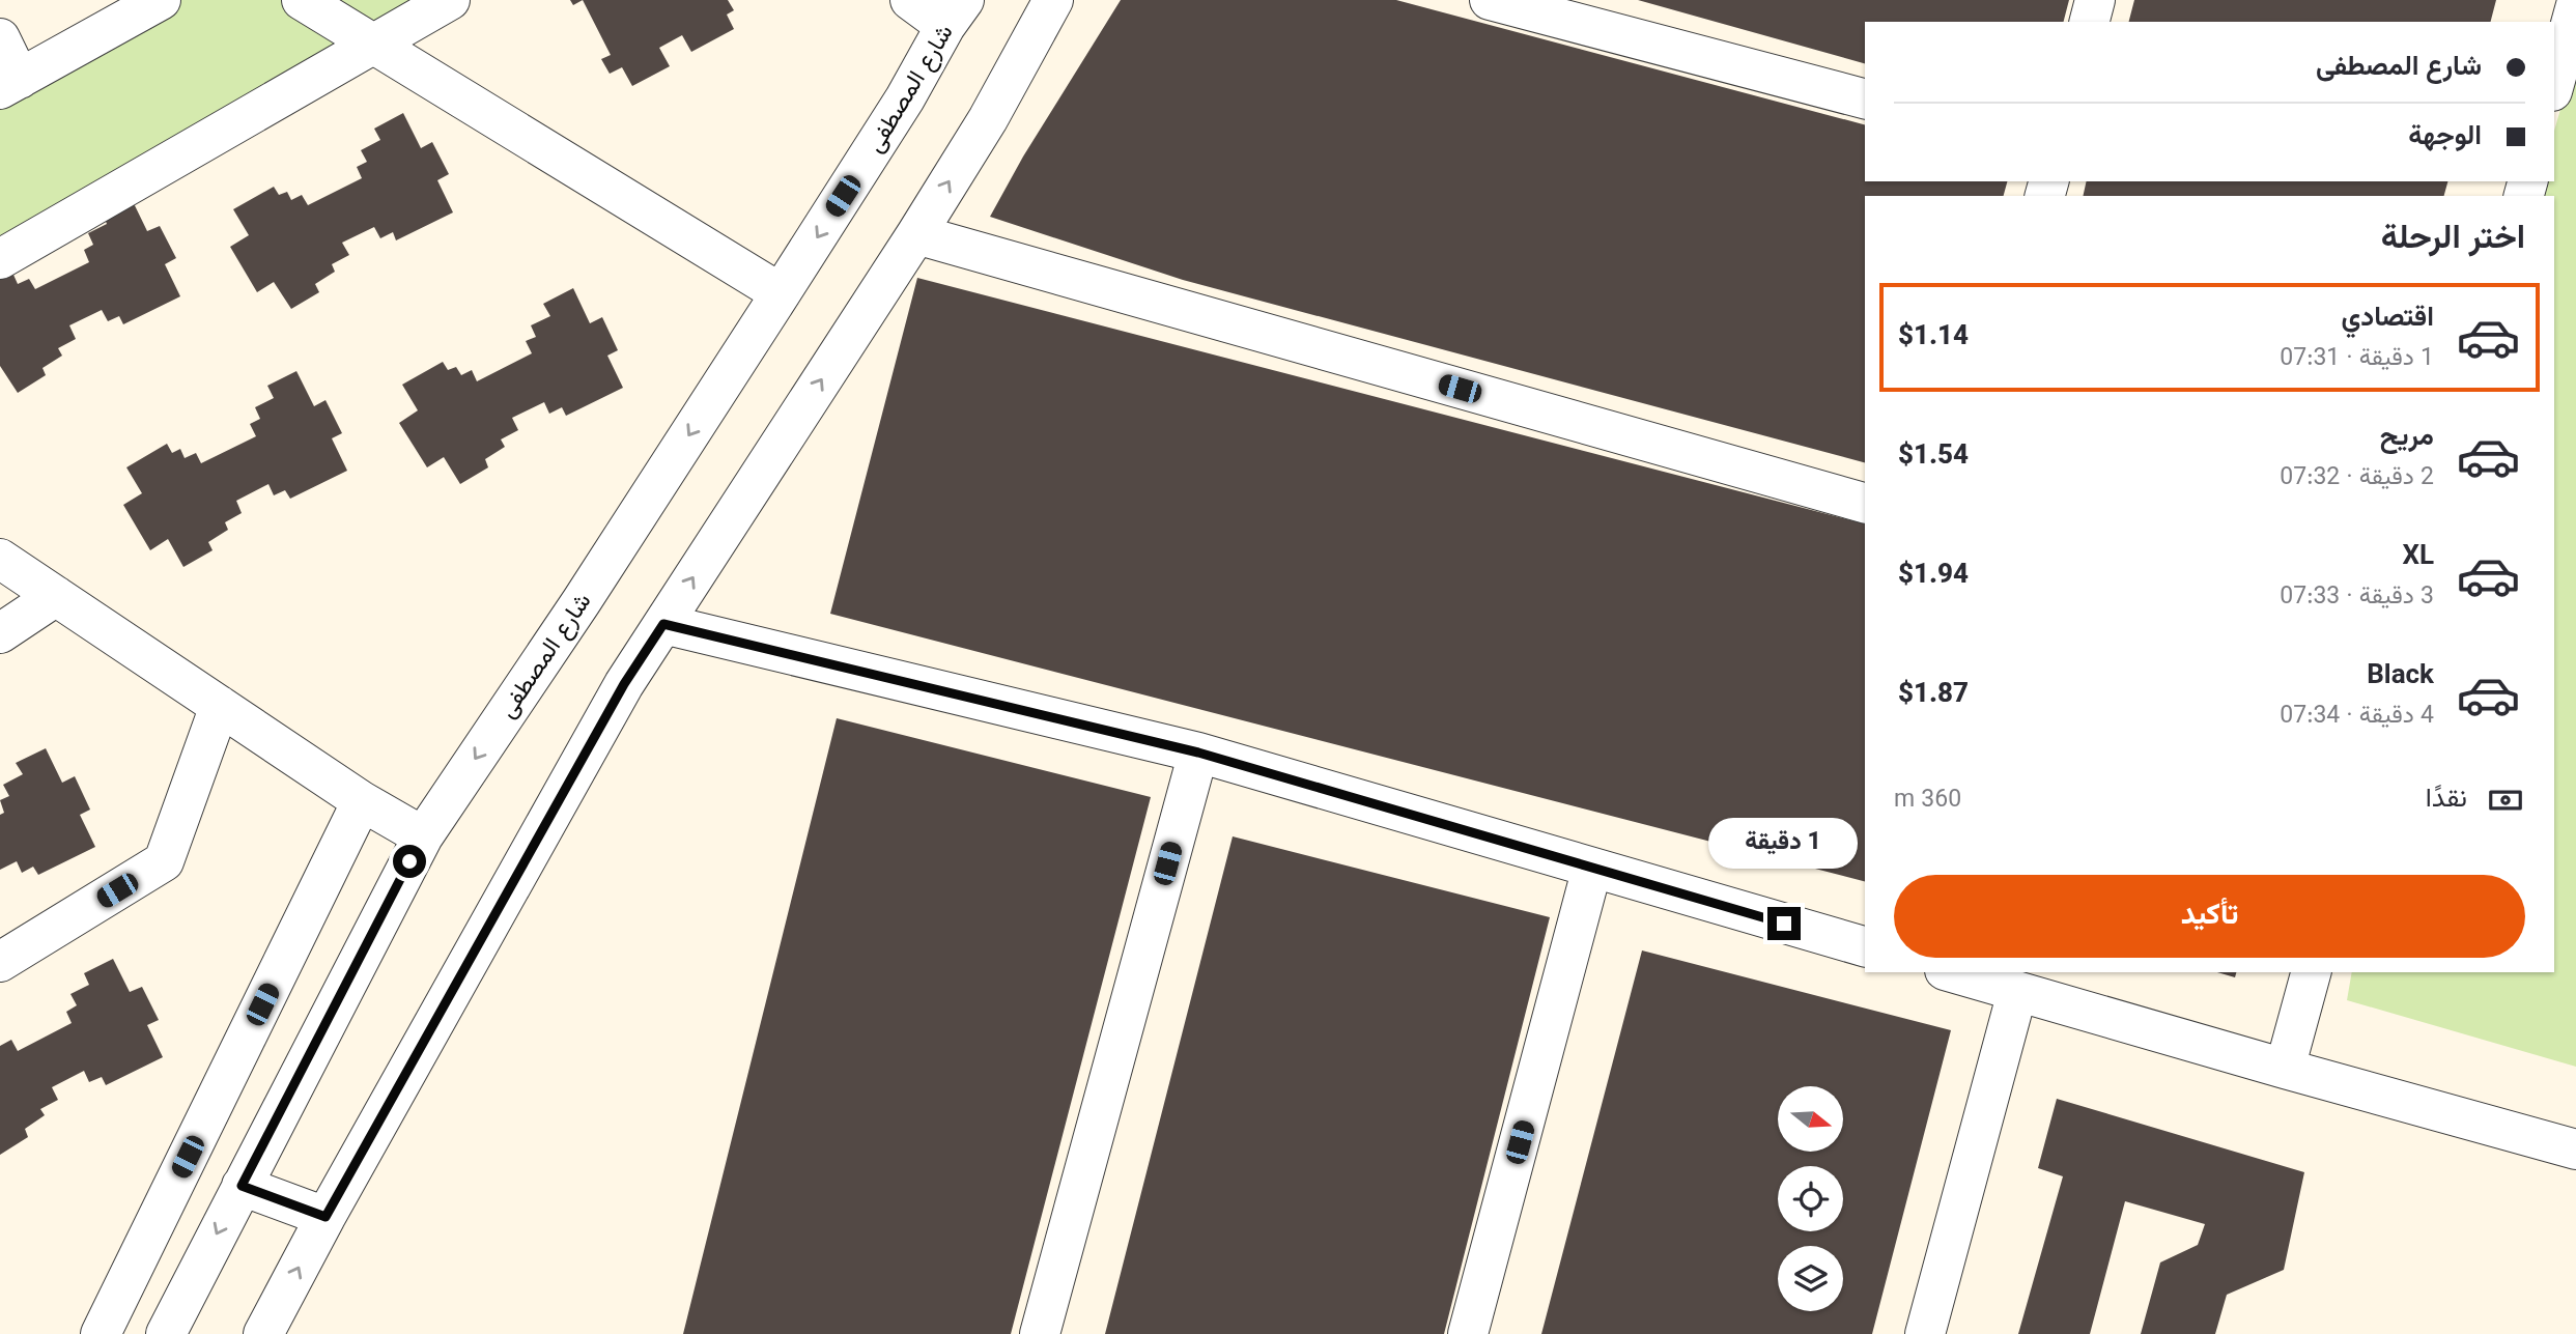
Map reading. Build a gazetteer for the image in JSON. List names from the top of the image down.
{
  "streets": {
    "street": ["شارع المصطفى"]
  },
  "north": "right",
  "page": {
    "banner": ["شارع المصطفى", "الوجهة"],
    "heading": "اختر الرحلة",
    "list": [
      {
        "name": "اقتصادي",
        "note": "1 دقيقة · 07:31",
        "value": "$1.14"
      },
      {
        "name": "مريح",
        "note": "2 دقيقة · 07:32",
        "value": "$1.54"
      },
      {
        "name": "XL",
        "note": "3 دقيقة · 07:33",
        "value": "$1.94"
      },
      {
        "name": "Black",
        "note": "4 دقيقة · 07:34",
        "value": "$1.87"
      }
    ],
    "pay": ["نقدًا", "360 m"],
    "bubble": "1 دقيقة",
    "buttons": "تأكيد"
  }
}
